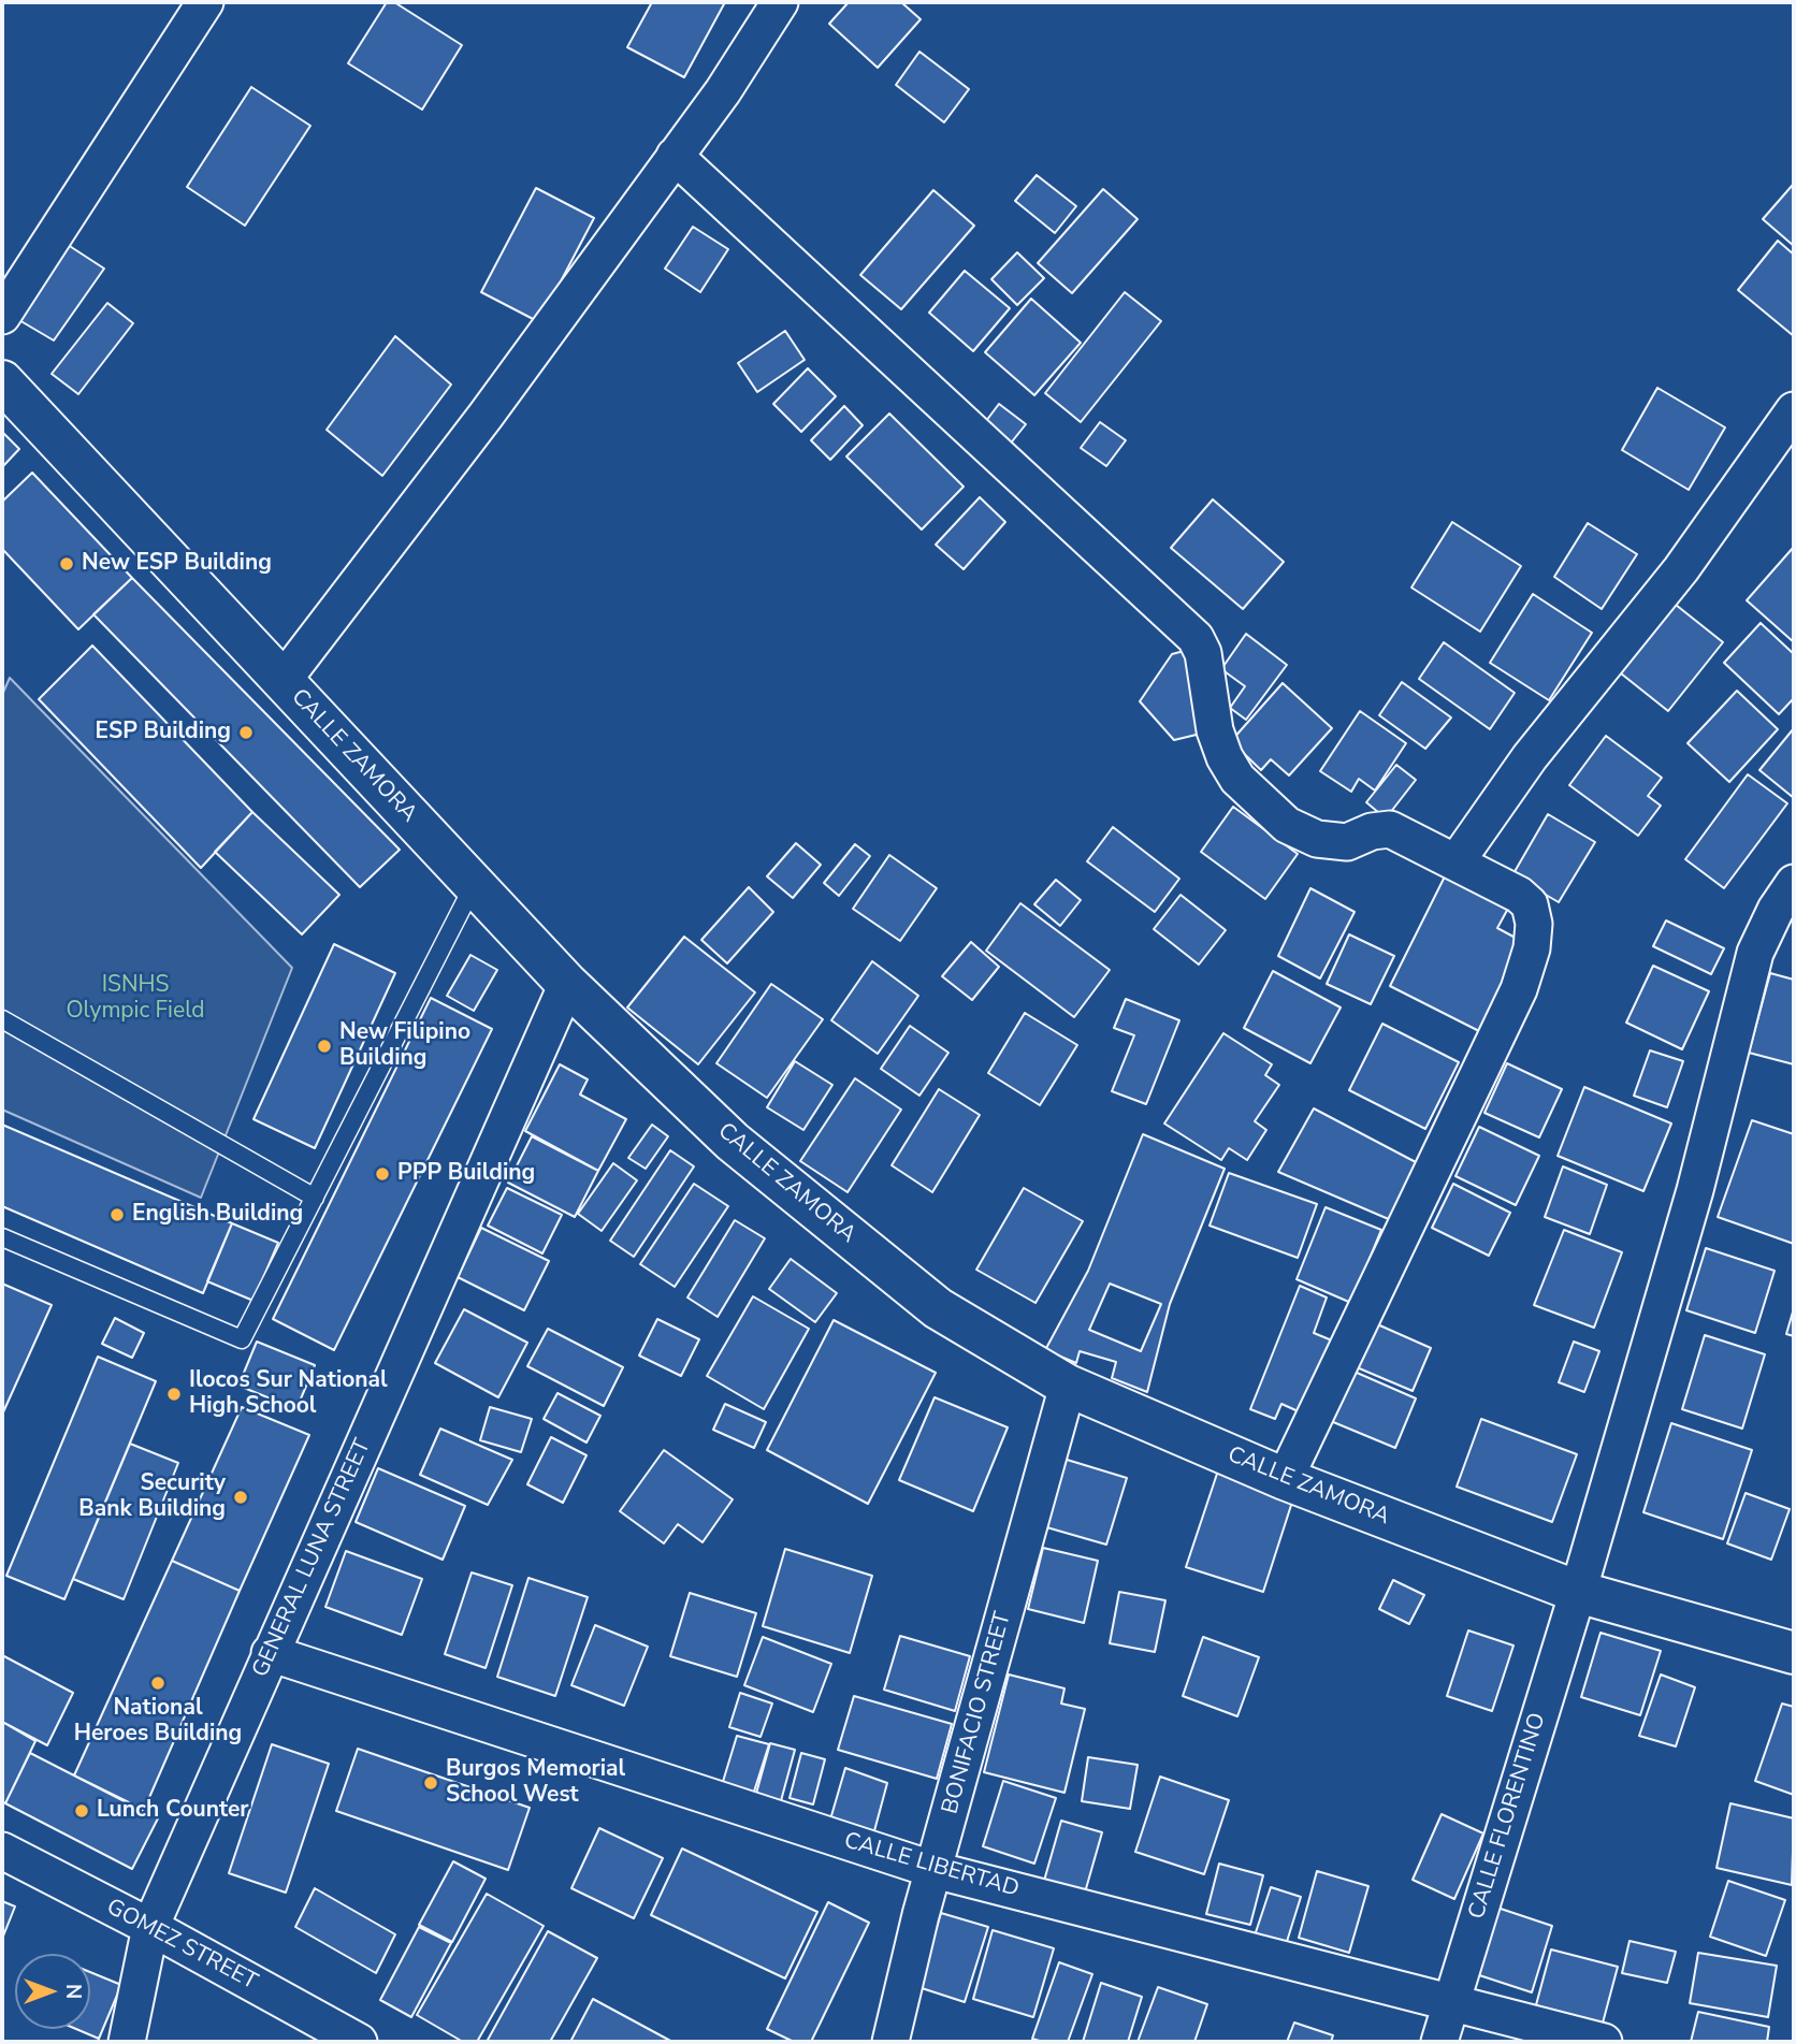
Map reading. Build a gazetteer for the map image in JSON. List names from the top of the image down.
{
  "streets": {
    "street": [
      "CALLE ZAMORA",
      "GENERAL LUNA STREET",
      "BONIFACIO STREET",
      "CALLE FLORENTINO",
      "CALLE LIBERTAD",
      "GOMEZ STREET"
    ]
  },
  "crossings": [
    ["CALLE ZAMORA", "GENERAL LUNA STREET"],
    ["CALLE ZAMORA", "BONIFACIO STREET"],
    ["CALLE ZAMORA", "CALLE FLORENTINO"],
    ["GENERAL LUNA STREET", "CALLE LIBERTAD"],
    ["GENERAL LUNA STREET", "GOMEZ STREET"],
    ["BONIFACIO STREET", "CALLE LIBERTAD"],
    ["CALLE FLORENTINO", "CALLE LIBERTAD"]
  ],
  "parks": ["ISNHS Olympic Field"],
  "places": [
    "New ESP Building",
    "ESP Building",
    "New Filipino Building",
    "PPP Building",
    "English Building",
    "Ilocos Sur National High School",
    "Security Bank Building",
    "National Heroes Building",
    "Burgos Memorial School West",
    "Lunch Counter"
  ],
  "north": "right"
}
